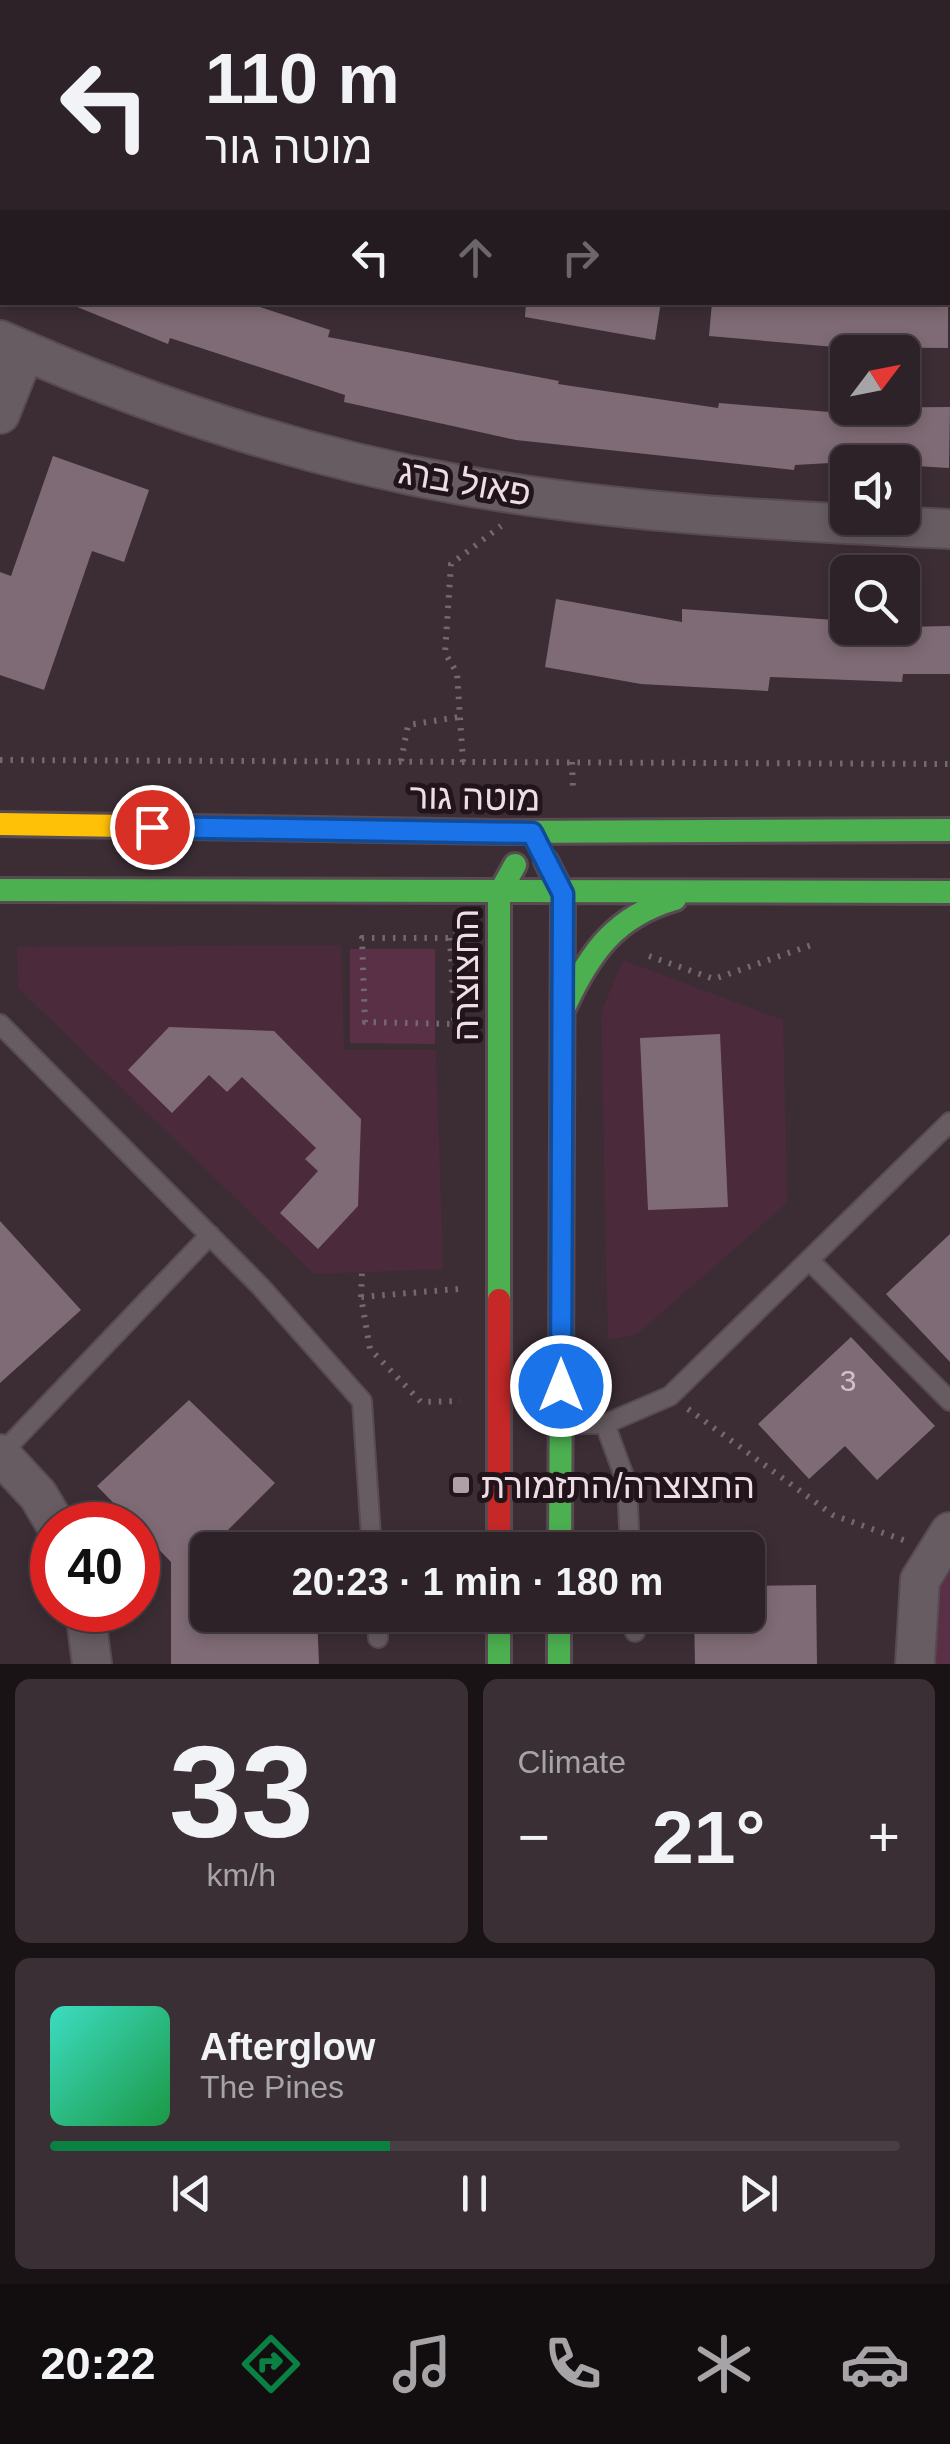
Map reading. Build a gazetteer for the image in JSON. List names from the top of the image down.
{
  "streets": {
    "main road": ["מוטה גור", "החצוצרה"],
    "street": ["פאול ברג"]
  },
  "crossings": [
    ["מוטה גור", "החצוצרה"]
  ],
  "places": {
    "transit": ["החצוצרה/התזמורת"]
  },
  "house_numbers": ["3"],
  "north": "top right",
  "page": {
    "turn": ["110 m", "מוטה גור"],
    "limit": "40",
    "trip": "20:23 · 1 min · 180 m",
    "tile": [
      ["33", "km/h"],
      "Climate"
    ],
    "heat": ["−", "21°", "+"],
    "song": ["Afterglow", "The Pines"],
    "tabs": "20:22"
  }
}
